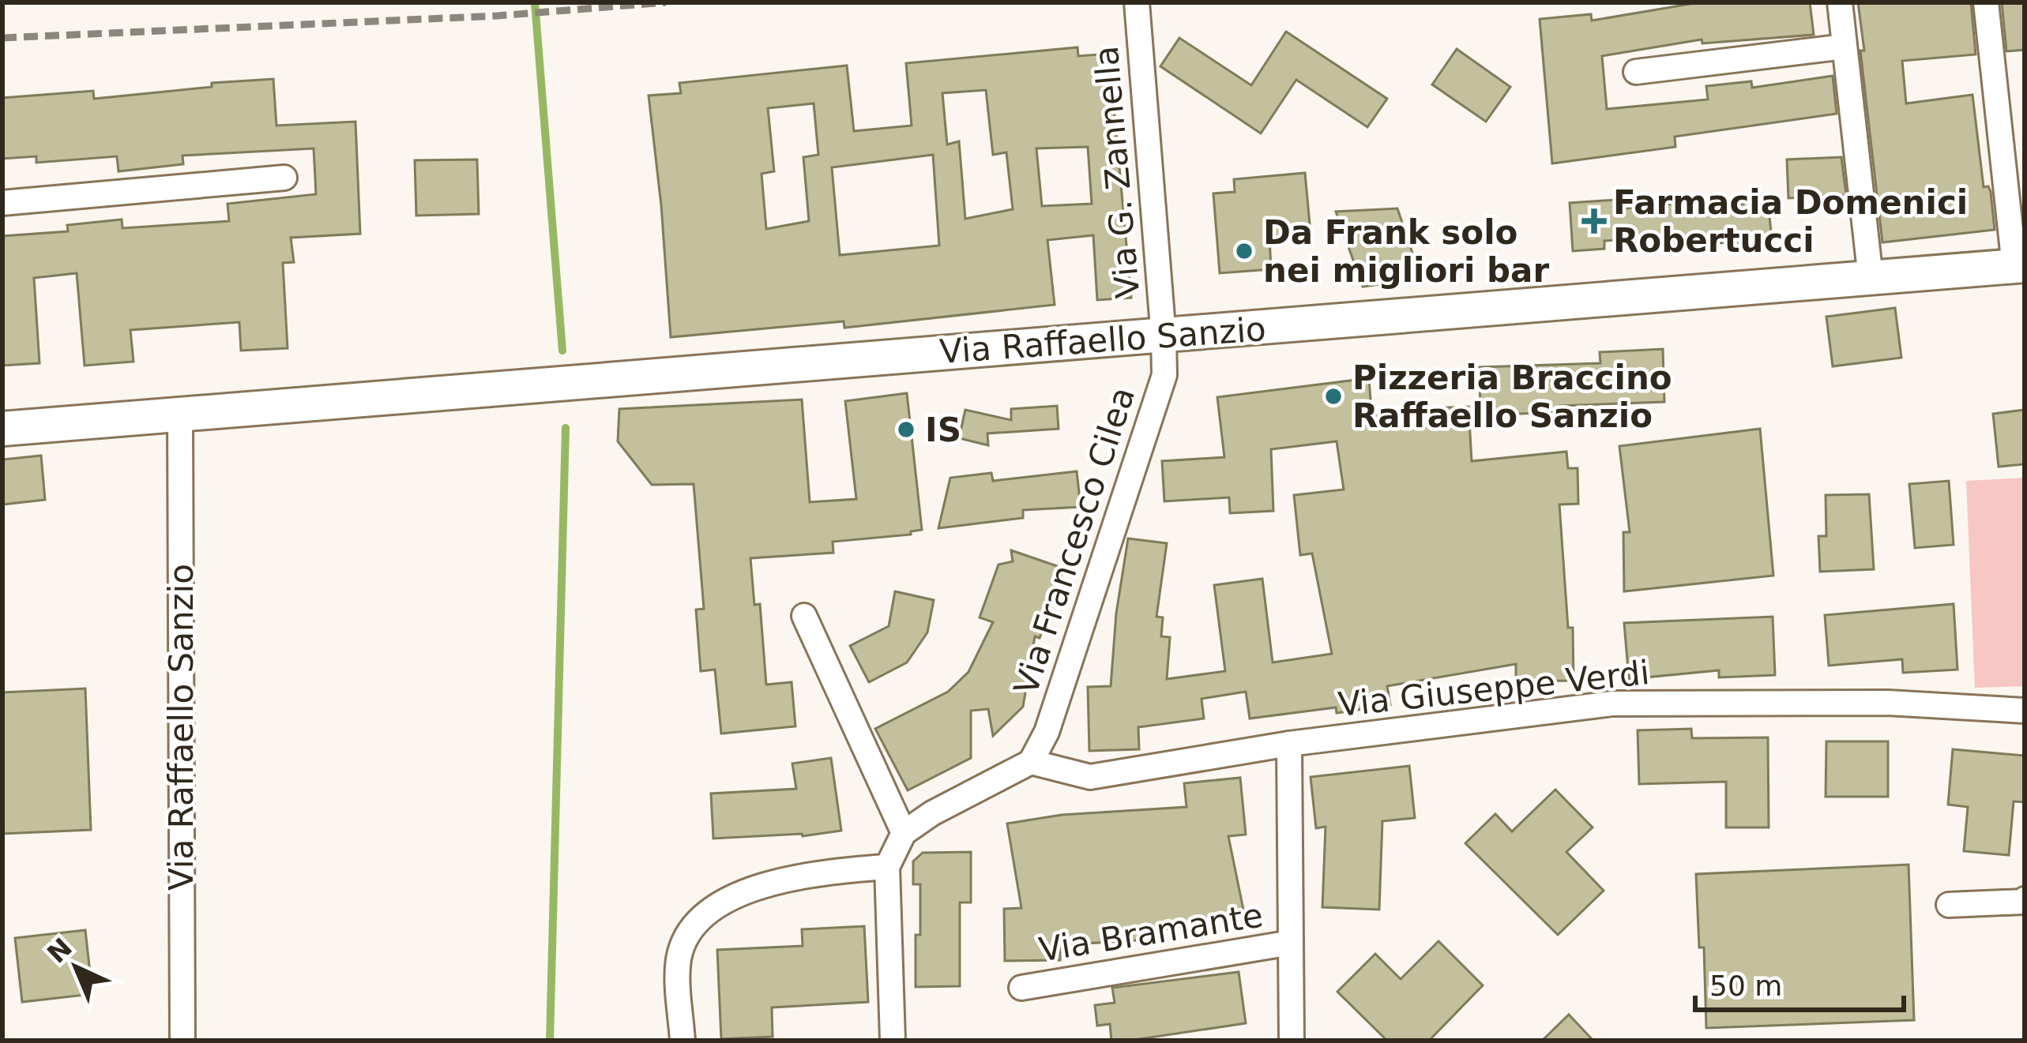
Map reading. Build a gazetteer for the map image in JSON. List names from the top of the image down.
{
  "streets": {
    "main road": ["Via Raffaello Sanzio"],
    "street": [
      "Via G. Zannella",
      "Via Francesco Cilea",
      "Via Giuseppe Verdi",
      "Via Bramante"
    ]
  },
  "crossings": [
    ["Via G. Zannella", "Via Raffaello Sanzio"],
    ["Via G. Zannella", "Via Francesco Cilea"],
    ["Via Raffaello Sanzio", "Via Francesco Cilea"],
    ["Via Francesco Cilea", "Via Giuseppe Verdi"],
    ["Via Giuseppe Verdi", "Via Bramante"]
  ],
  "places": {
    "health": ["Farmacia Domenici Robertucci"],
    "other": ["Da Frank solo nei migliori bar", "Pizzeria Braccino Raffaello Sanzio", "IS"]
  },
  "scale_bar": "50 m",
  "north": "top left"
}
